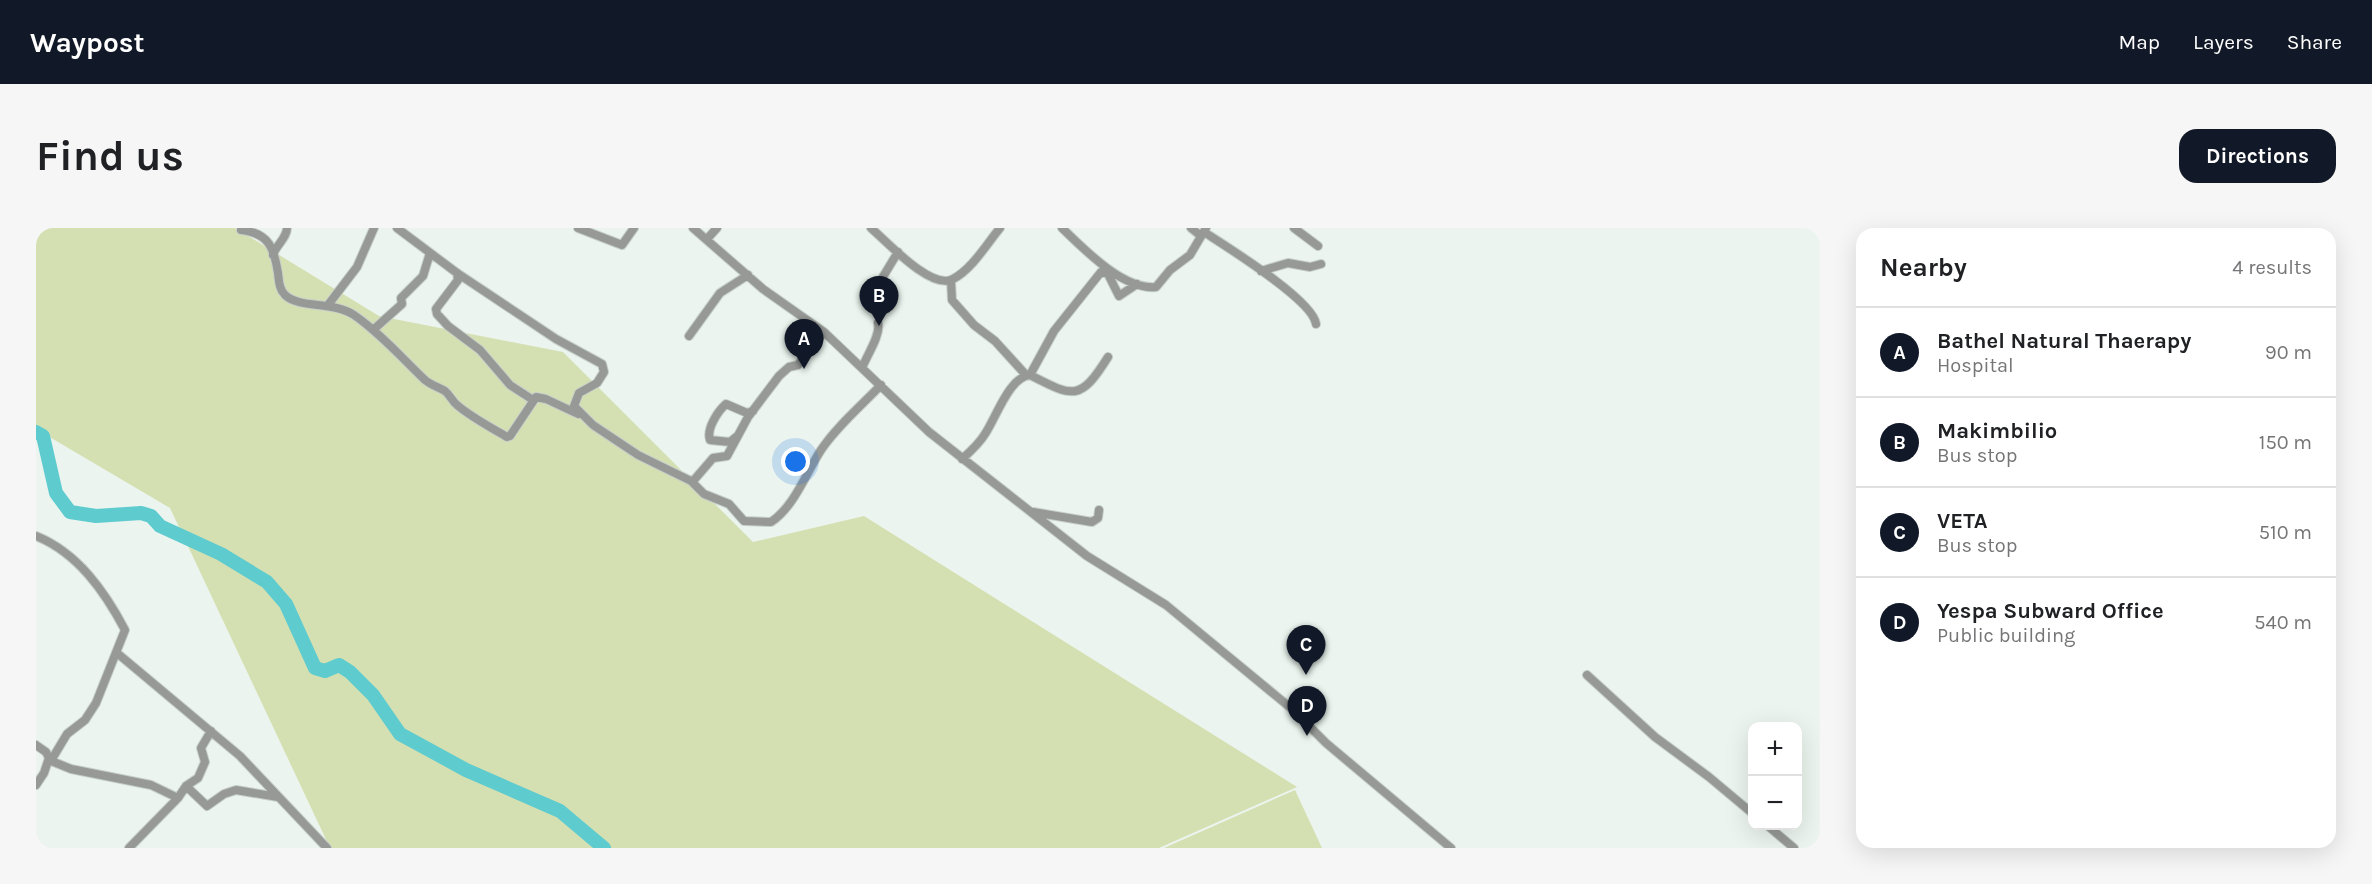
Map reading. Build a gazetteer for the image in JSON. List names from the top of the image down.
{
  "page": {
    "header": "Waypost",
    "nav": ["Map", "Layers", "Share"],
    "buttons": "Directions",
    "title": "Find us",
    "heading": ["Nearby", "4 results"],
    "pins": [
      "B",
      "A",
      "C",
      "D"
    ],
    "list": [
      {
        "mark": "A",
        "name": "Bathel Natural Thaerapy",
        "note": "Hospital",
        "value": "90 m"
      },
      {
        "mark": "B",
        "name": "Makimbilio",
        "note": "Bus stop",
        "value": "150 m"
      },
      {
        "mark": "C",
        "name": "VETA",
        "note": "Bus stop",
        "value": "510 m"
      },
      {
        "mark": "D",
        "name": "Yespa Subward Office",
        "note": "Public building",
        "value": "540 m"
      }
    ],
    "map_buttons": ["+", "−"]
  }
}
